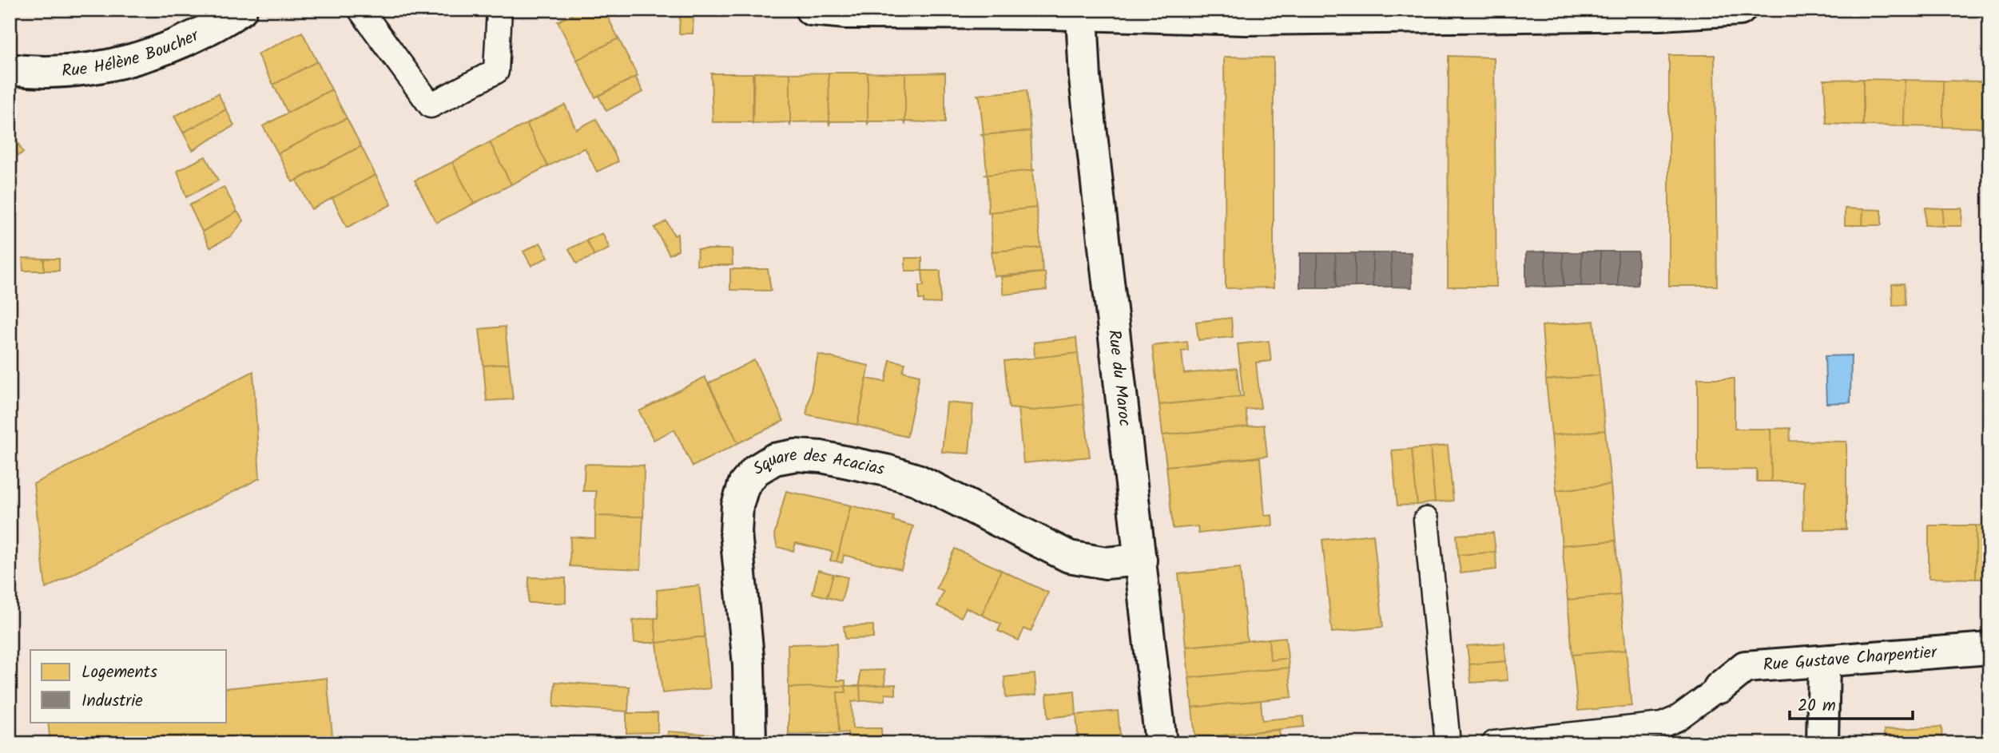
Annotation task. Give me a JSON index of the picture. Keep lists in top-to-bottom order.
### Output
{
  "streets": {
    "street": [
      "Rue Hélène Boucher",
      "Rue du Maroc",
      "Square des Acacias",
      "Rue Gustave Charpentier"
    ]
  },
  "crossings": [
    ["Rue du Maroc", "Square des Acacias"]
  ],
  "legend": ["Logements", "Industrie"],
  "scale_bar": "20 m"
}
